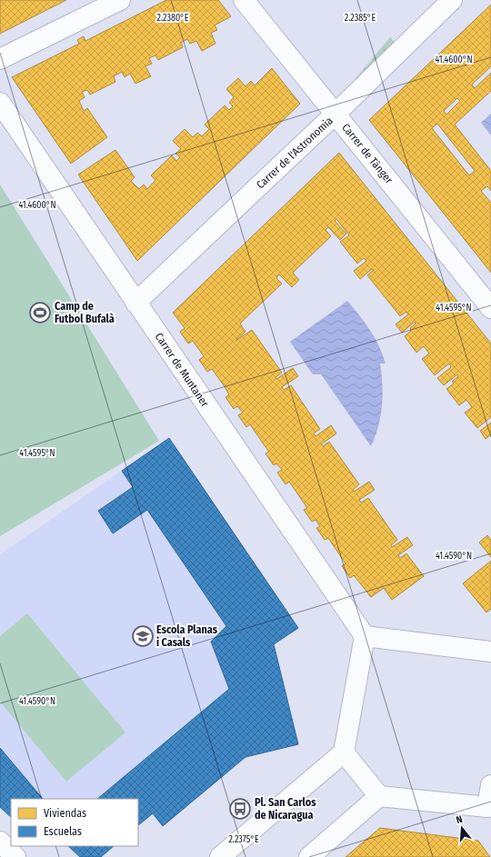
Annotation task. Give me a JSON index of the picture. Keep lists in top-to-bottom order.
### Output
{
  "streets": {
    "street": ["Carrer de l'Astronomia", "Carrer de Tànger", "Carrer de Muntaner"]
  },
  "crossings": [
    ["Carrer de l'Astronomia", "Carrer de Tànger"],
    ["Carrer de l'Astronomia", "Carrer de Muntaner"]
  ],
  "places": {
    "sports": ["Camp de Futbol Bufalà"],
    "school or university": ["Escola Planas i Casals"],
    "bus stop": ["Pl. San Carlos de Nicaragua"]
  },
  "legend": ["Viviendas", "Escuelas"],
  "north": "top",
  "coordinates": [
    "2.2380°E",
    "2.2385°E",
    "41.4600°N",
    "41.4595°N",
    "41.4590°N",
    "2.2375°E"
  ]
}
